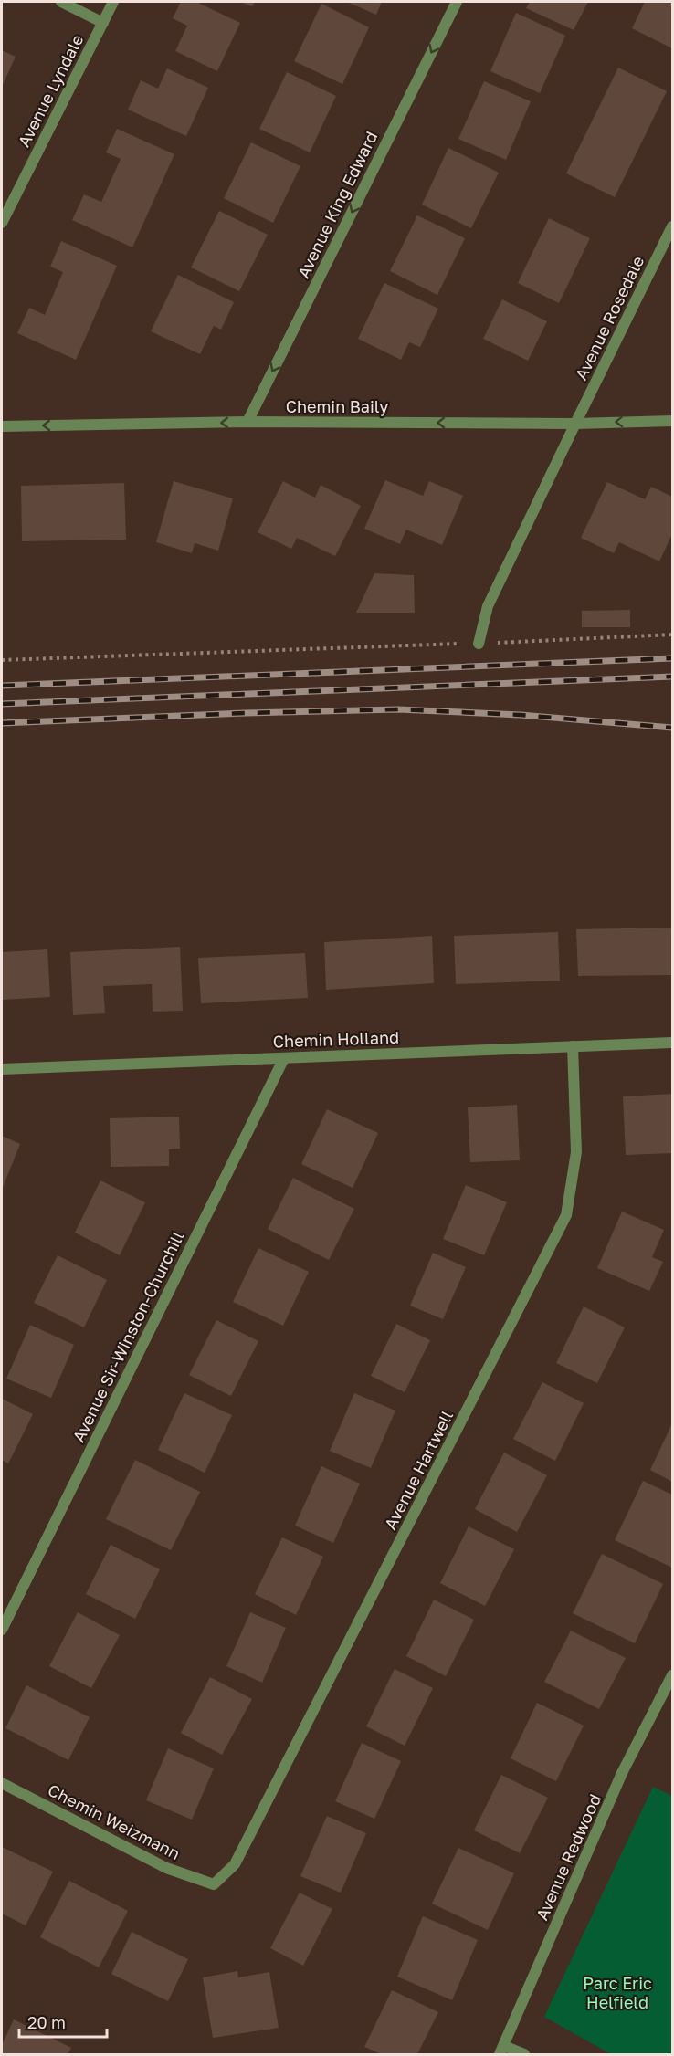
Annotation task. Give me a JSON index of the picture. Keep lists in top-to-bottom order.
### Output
{
  "streets": {
    "street": [
      "Avenue Lyndale",
      "Avenue King Edward",
      "Avenue Rosedale",
      "Chemin Baily",
      "Chemin Holland",
      "Avenue Sir-Winston-Churchill",
      "Avenue Hartwell",
      "Chemin Weizmann",
      "Avenue Redwood"
    ]
  },
  "crossings": [
    ["Avenue King Edward", "Chemin Baily"],
    ["Avenue Rosedale", "Chemin Baily"],
    ["Chemin Holland", "Avenue Sir-Winston-Churchill"],
    ["Chemin Holland", "Avenue Hartwell"],
    ["Avenue Hartwell", "Chemin Weizmann"]
  ],
  "one_way": ["Avenue King Edward", "Chemin Baily"],
  "parks": ["Parc Eric Helfield"],
  "scale_bar": "20 m"
}
